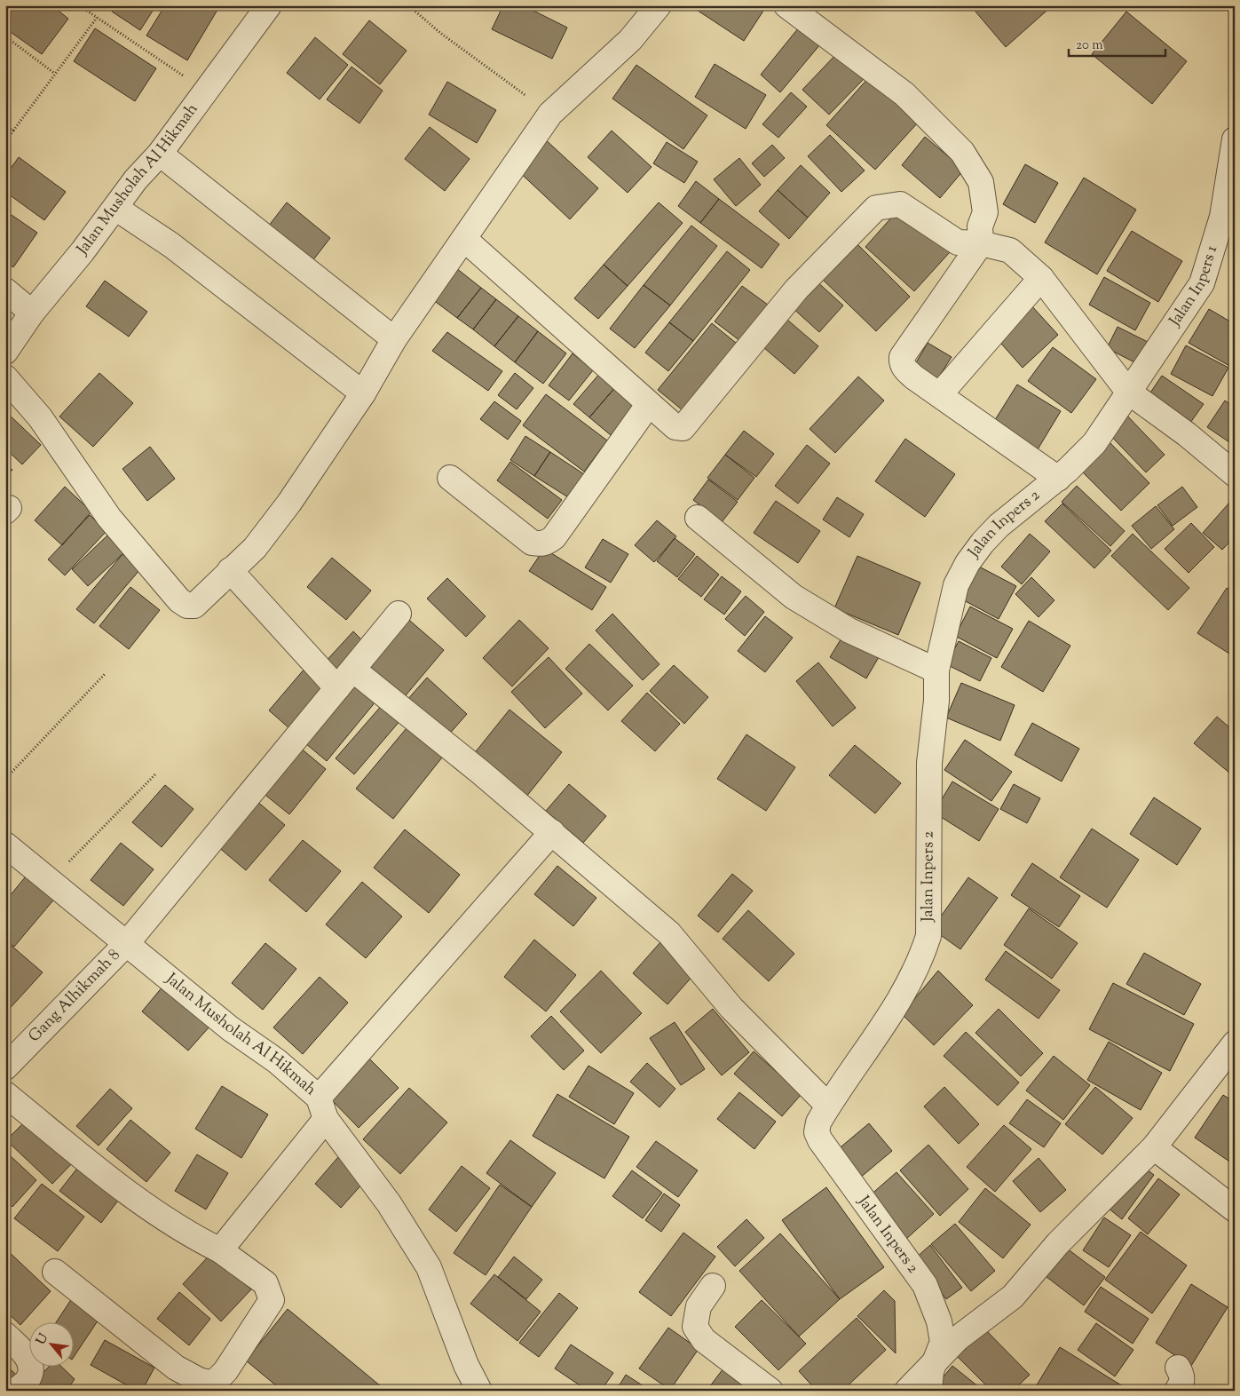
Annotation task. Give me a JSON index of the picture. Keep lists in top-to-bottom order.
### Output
{
  "streets": {
    "street": [
      "Jalan Musholah Al Hikmah",
      "Jalan Inpers 1",
      "Jalan Inpers 2",
      "Gang Alhikmah 8"
    ]
  },
  "crossings": [
    ["Jalan Musholah Al Hikmah", "Gang Alhikmah 8"],
    ["Jalan Inpers 1", "Jalan Inpers 2"]
  ],
  "scale_bar": "20 m",
  "north": "top left"
}
